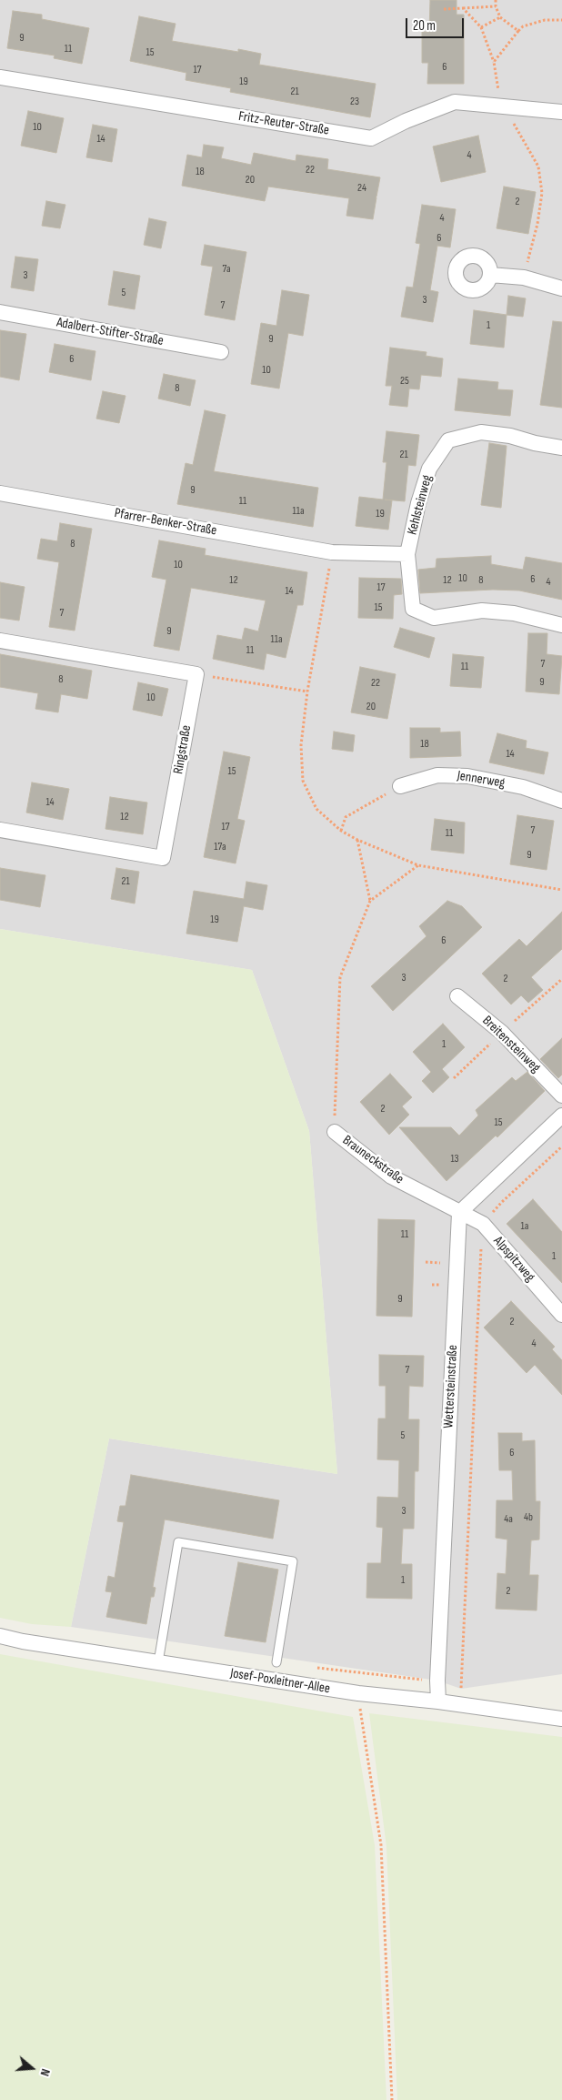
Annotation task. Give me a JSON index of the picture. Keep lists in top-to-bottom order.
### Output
{
  "streets": {
    "street": [
      "Fritz-Reuter-Straße",
      "Adalbert-Stifter-Straße",
      "Kehlsteinweg",
      "Pfarrer-Benker-Straße",
      "Ringstraße",
      "Jennerweg",
      "Breitensteinweg",
      "Brauneckstraße",
      "Alpspitzweg",
      "Wettersteinstraße",
      "Josef-Poxleitner-Allee"
    ]
  },
  "crossings": [
    ["Kehlsteinweg", "Pfarrer-Benker-Straße"],
    ["Brauneckstraße", "Alpspitzweg"],
    ["Brauneckstraße", "Wettersteinstraße"],
    ["Alpspitzweg", "Wettersteinstraße"],
    ["Wettersteinstraße", "Josef-Poxleitner-Allee"]
  ],
  "house_numbers": [
    "9",
    "11",
    "15",
    "6",
    "17",
    "19",
    "21",
    "23",
    "10",
    "14",
    "4",
    "22",
    "18",
    "20",
    "24",
    "2",
    "4",
    "6",
    "7a",
    "3",
    "5",
    "3",
    "7",
    "1",
    "9",
    "6",
    "10",
    "25",
    "8",
    "21",
    "9",
    "11",
    "11a",
    "19",
    "8",
    "10",
    "10",
    "6",
    "12",
    "12",
    "8",
    "4",
    "17",
    "14",
    "15",
    "7",
    "9",
    "11a",
    "11",
    "7",
    "11",
    "8",
    "9",
    "22",
    "10",
    "20",
    "18",
    "14",
    "15",
    "14",
    "12",
    "17",
    "7",
    "11",
    "17a",
    "9",
    "21",
    "19",
    "6",
    "3",
    "2",
    "1",
    "2",
    "15",
    "13",
    "1a",
    "11",
    "1",
    "9",
    "2",
    "4",
    "7",
    "5",
    "6",
    "3",
    "4b",
    "4a",
    "1",
    "2"
  ],
  "scale_bar": "20 m",
  "north": "right"
}
